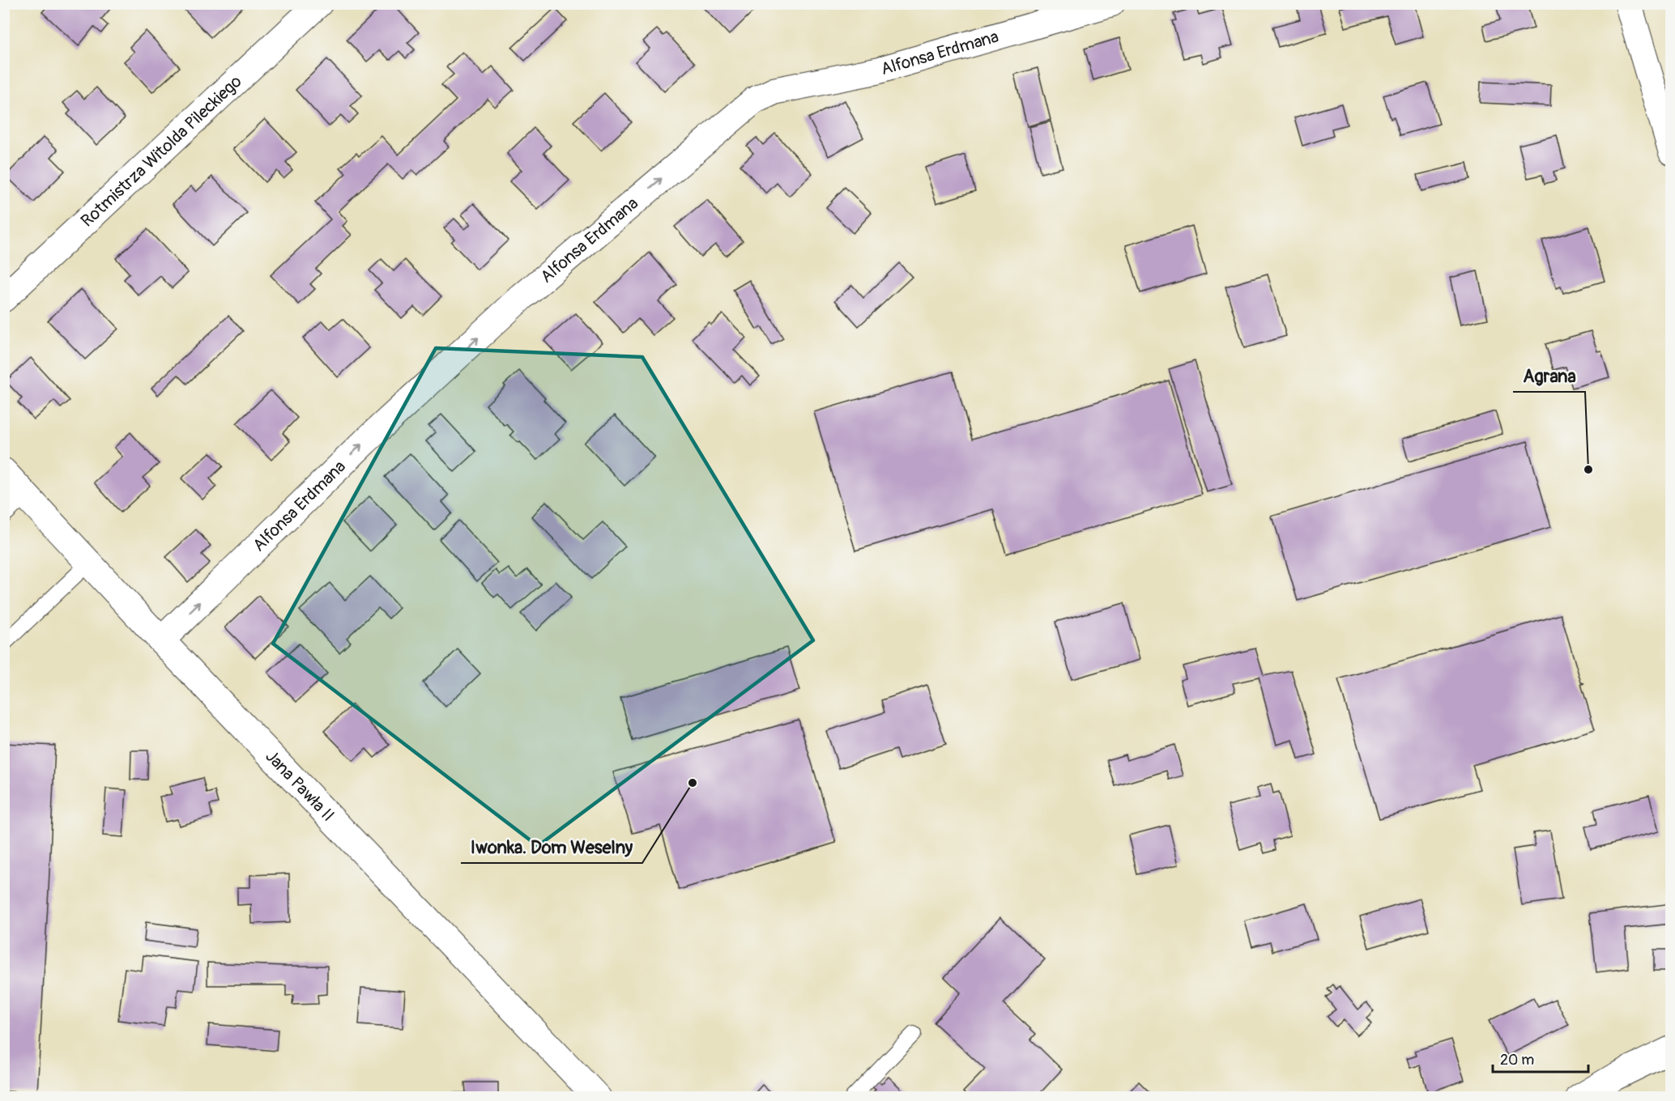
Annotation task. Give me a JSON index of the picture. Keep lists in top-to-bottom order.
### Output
{
  "streets": {
    "street": ["Alfonsa Erdmana", "Rotmistrza Witolda Pileckiego", "Jana Pawła II"]
  },
  "crossings": [
    ["Alfonsa Erdmana", "Jana Pawła II"]
  ],
  "one_way": ["Alfonsa Erdmana"],
  "places": ["Agrana", "Iwonka. Dom Weselny"],
  "scale_bar": "20 m"
}
